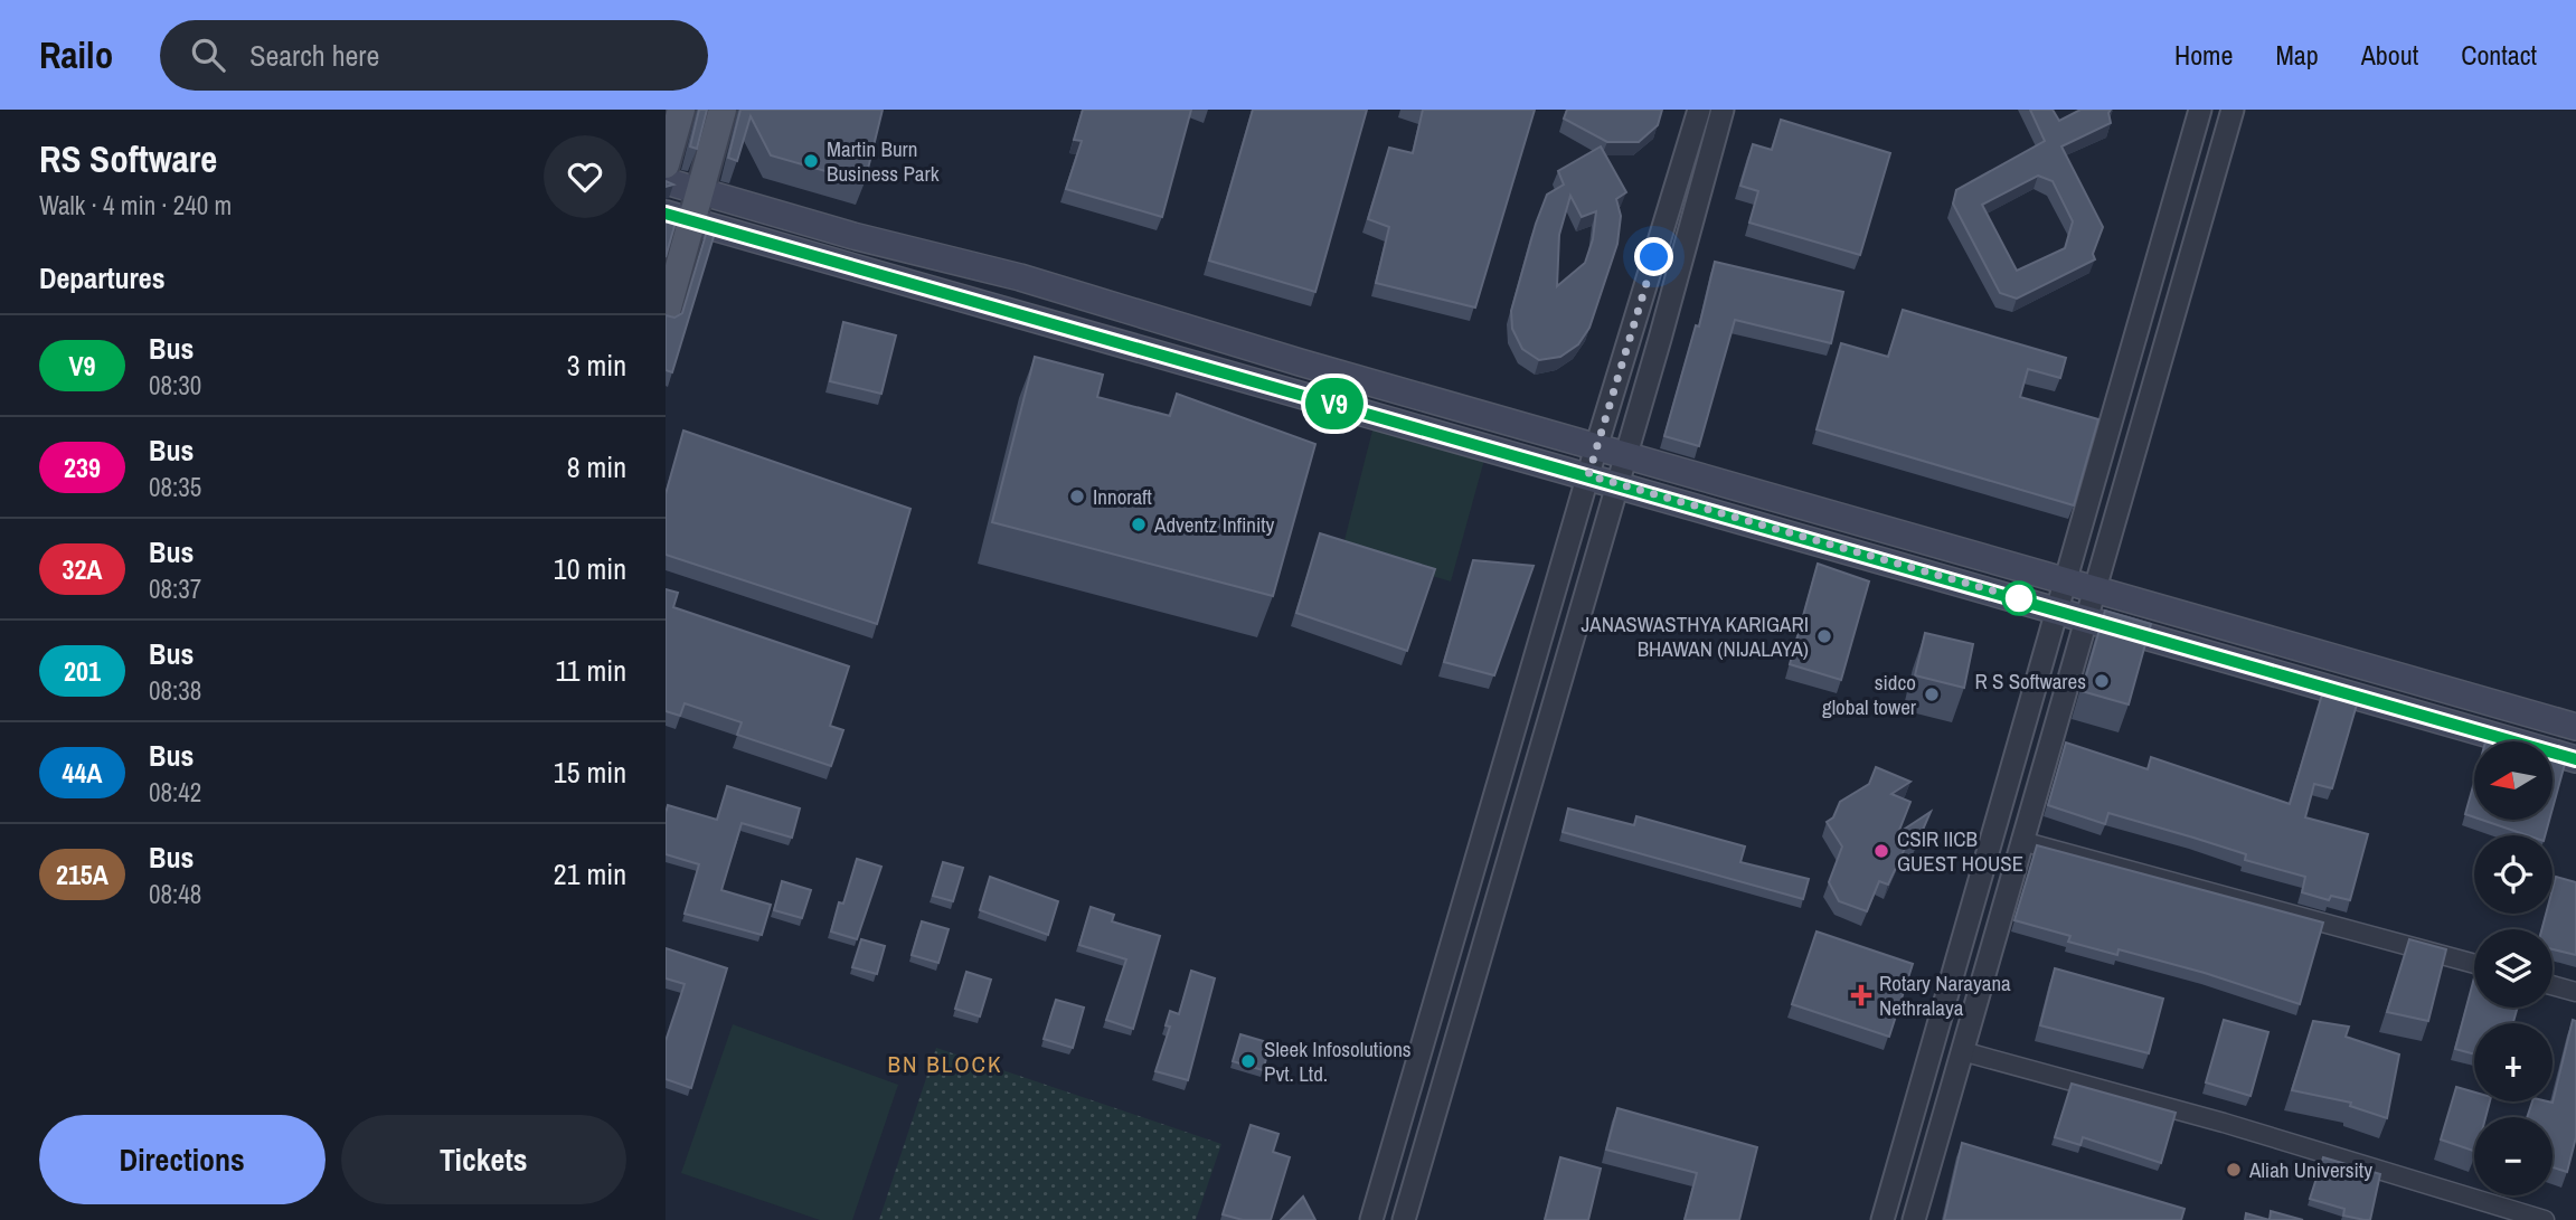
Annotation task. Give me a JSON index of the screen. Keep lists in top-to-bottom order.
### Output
{
  "districts": ["BN BLOCK"],
  "places": {
    "other": [
      "Martin Burn Business Park",
      "Innoraft",
      "Adventz Infinity",
      "JANASWASTHYA KARIGARI BHAWAN (NIJALAYA)",
      "R S Softwares",
      "sidco global tower",
      "CSIR IICB GUEST HOUSE",
      "Sleek Infosolutions Pvt. Ltd.",
      "Aliah University"
    ],
    "health": ["Rotary Narayana Nethralaya"]
  },
  "lines": ["bus line V9"],
  "north": "left",
  "page": {
    "header": "Railo",
    "search": "Search here",
    "nav": [
      "Home",
      "Map",
      "About",
      "Contact"
    ],
    "heading": [
      ["RS Software", "Walk · 4 min · 240 m"],
      "Departures"
    ],
    "on_map": "V9",
    "list": [
      {
        "mark": "V9",
        "name": "Bus",
        "note": "08:30",
        "value": "3 min"
      },
      {
        "mark": "239",
        "name": "Bus",
        "note": "08:35",
        "value": "8 min"
      },
      {
        "mark": "32A",
        "name": "Bus",
        "note": "08:37",
        "value": "10 min"
      },
      {
        "mark": "201",
        "name": "Bus",
        "note": "08:38",
        "value": "11 min"
      },
      {
        "mark": "44A",
        "name": "Bus",
        "note": "08:42",
        "value": "15 min"
      },
      {
        "mark": "215A",
        "name": "Bus",
        "note": "08:48",
        "value": "21 min"
      }
    ],
    "map_buttons": ["+", "−"],
    "buttons": ["Directions", "Tickets"]
  }
}
